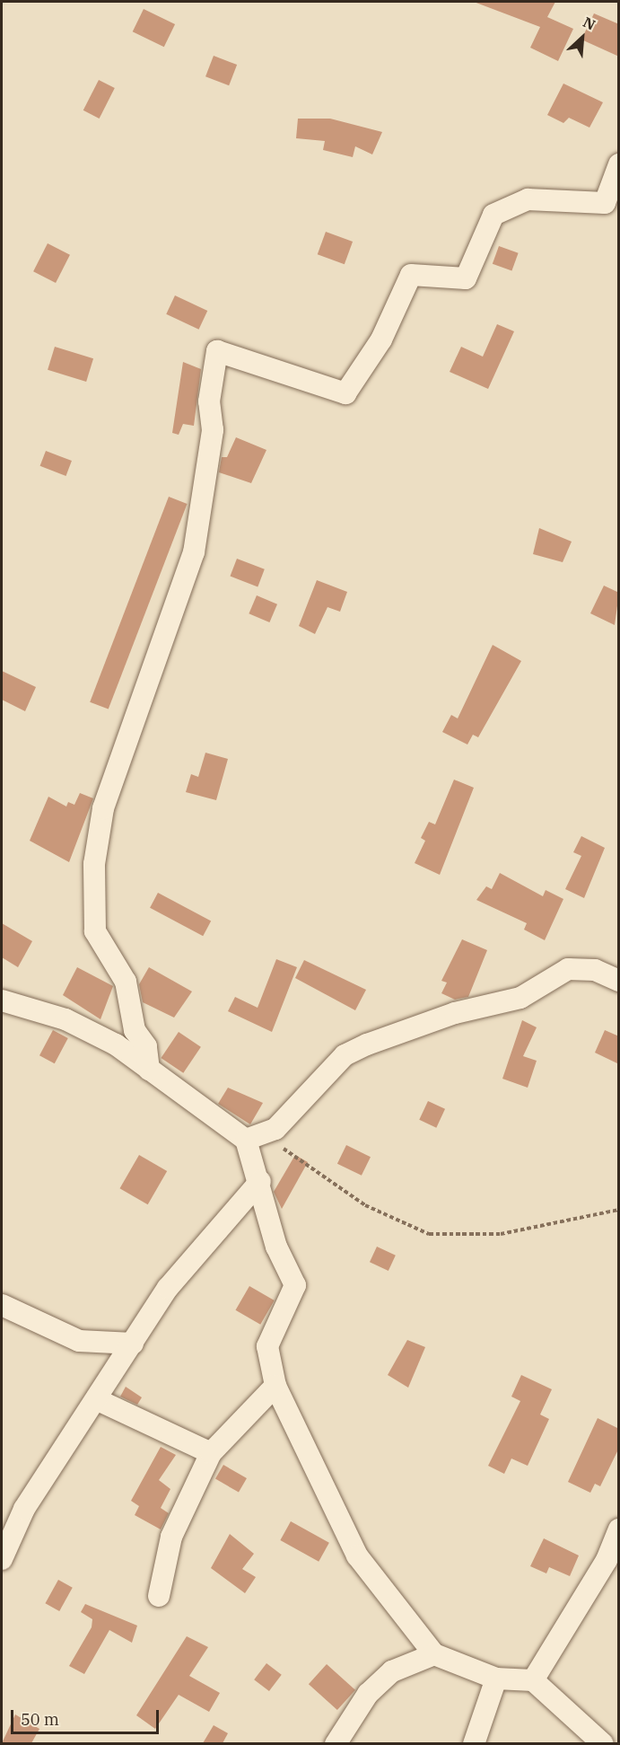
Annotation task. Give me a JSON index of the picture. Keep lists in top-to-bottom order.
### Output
{
  "scale_bar": "50 m",
  "north": "top right"
}
